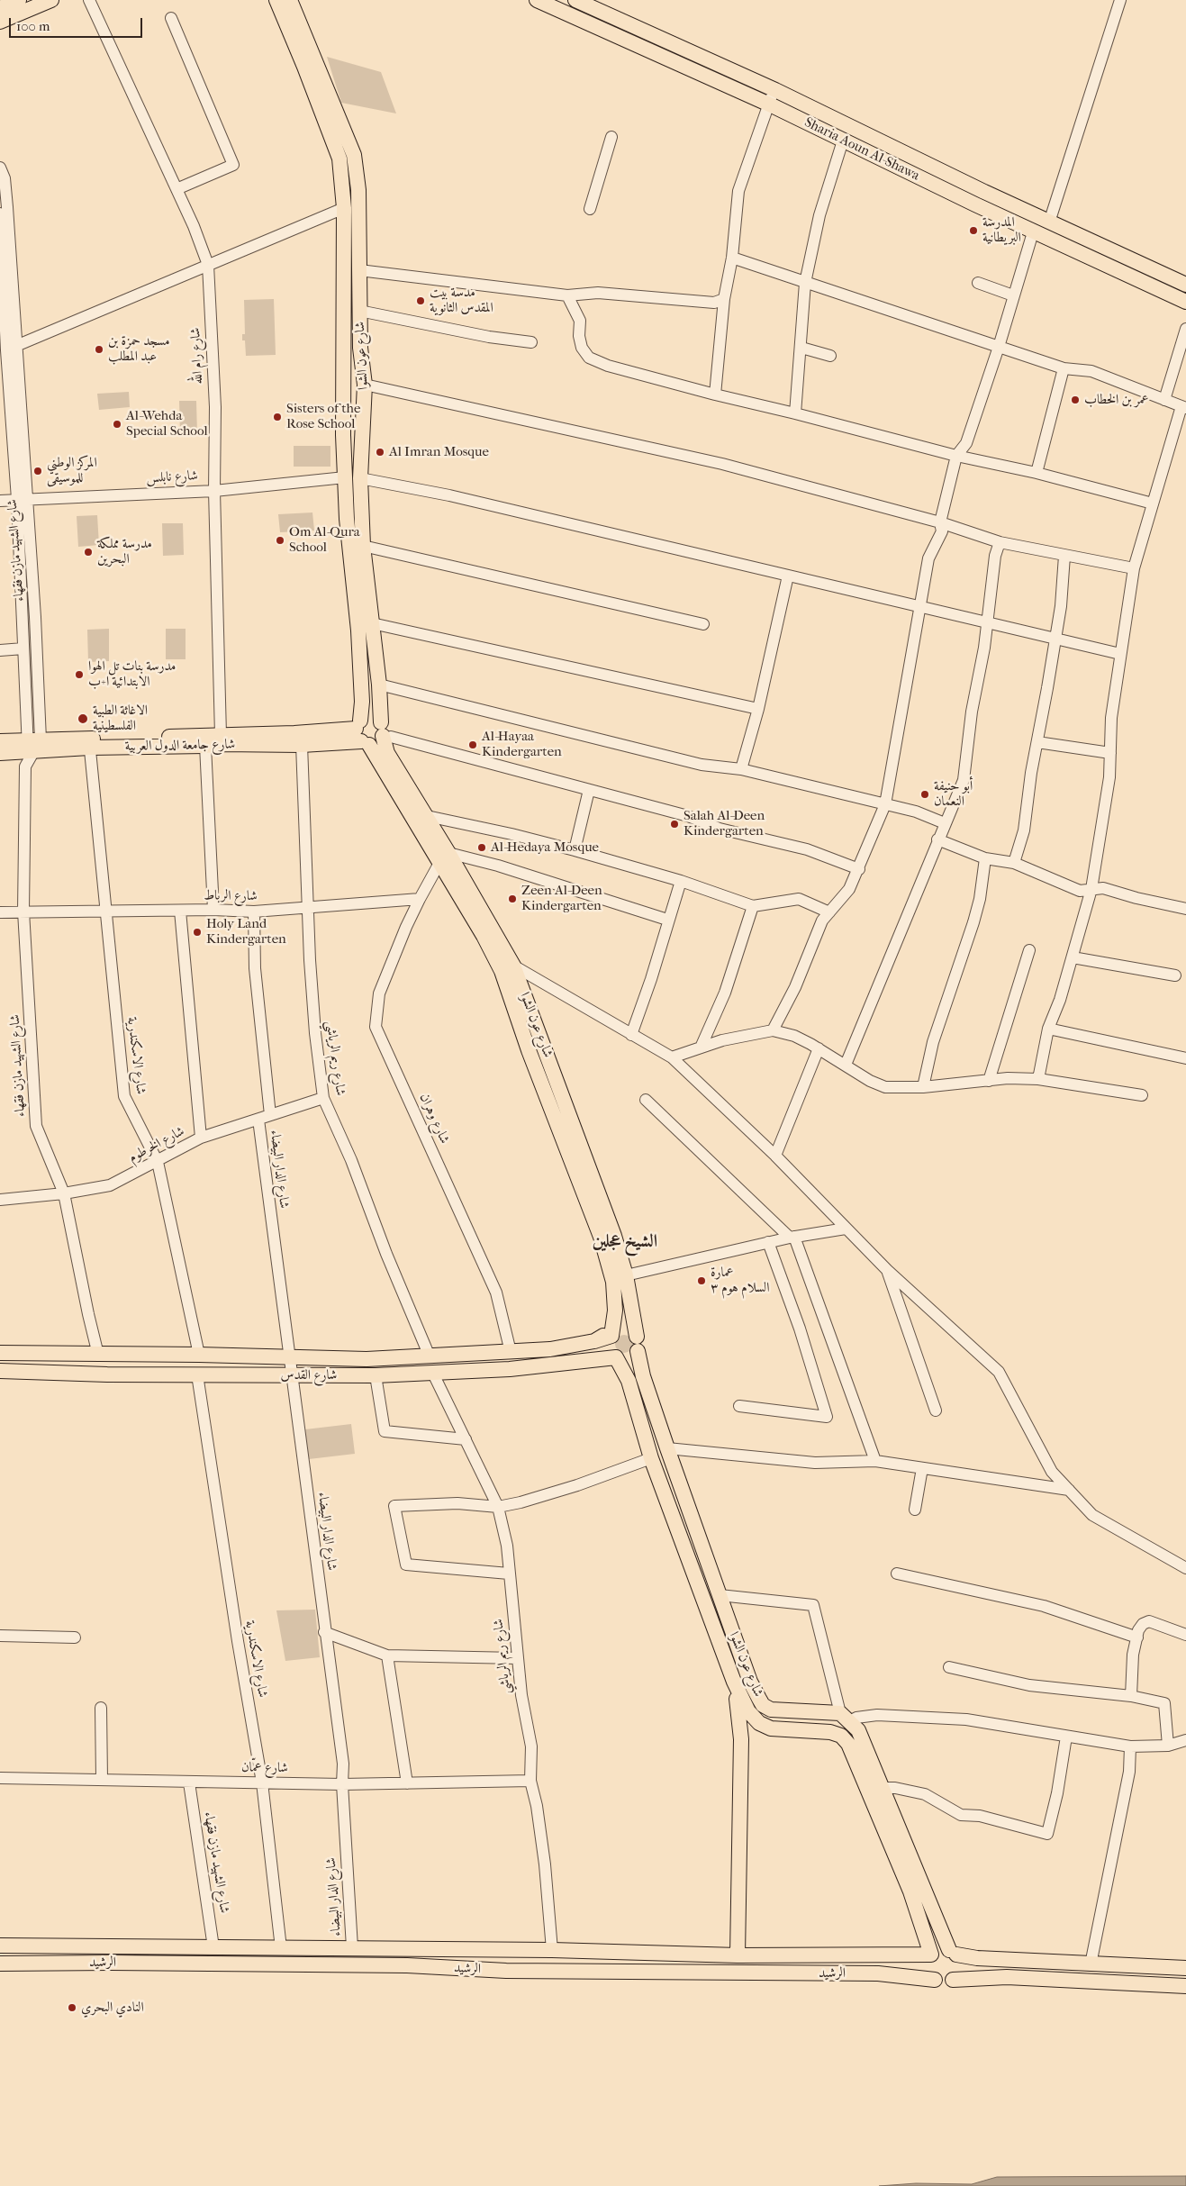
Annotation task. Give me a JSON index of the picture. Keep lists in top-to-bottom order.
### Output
{
  "streets": {
    "main road": [
      "Sharia Aoun Al-Shawa",
      "شارع عون الشوا",
      "شارع جامعة الدول العربية",
      "شارع القدس",
      "الرشيد"
    ],
    "street": [
      "شارع رام الله",
      "شارع نابلس",
      "شارع الشهيد مازن فقهاء",
      "شارع الرباط",
      "شارع الاسكندرية",
      "شارع ريم الرياشي",
      "شارع وهران",
      "شارع الخرطوم",
      "شارع الدار البيضاء",
      "شارع عمّان"
    ]
  },
  "crossings": [
    ["شارع رام الله", "شارع نابلس"],
    ["شارع رام الله", "شارع جامعة الدول العربية"],
    ["شارع عون الشوا", "شارع نابلس"],
    ["شارع عون الشوا", "شارع جامعة الدول العربية"],
    ["شارع عون الشوا", "شارع القدس"],
    ["شارع عون الشوا", "الرشيد"],
    ["شارع نابلس", "شارع الشهيد مازن فقهاء"],
    ["شارع الشهيد مازن فقهاء", "شارع جامعة الدول العربية"],
    ["شارع الشهيد مازن فقهاء", "شارع الرباط"],
    ["شارع الشهيد مازن فقهاء", "شارع الخرطوم"],
    ["شارع الشهيد مازن فقهاء", "شارع القدس"],
    ["شارع الشهيد مازن فقهاء", "شارع عمّان"],
    ["شارع الشهيد مازن فقهاء", "الرشيد"],
    ["شارع جامعة الدول العربية", "شارع ريم الرياشي"],
    ["شارع الرباط", "شارع الاسكندرية"],
    ["شارع الرباط", "شارع ريم الرياشي"],
    ["شارع الرباط", "شارع وهران"],
    ["شارع الرباط", "شارع الدار البيضاء"],
    ["شارع الاسكندرية", "شارع الخرطوم"],
    ["شارع الاسكندرية", "شارع القدس"],
    ["شارع الاسكندرية", "شارع عمّان"],
    ["شارع الاسكندرية", "الرشيد"],
    ["شارع ريم الرياشي", "شارع الخرطوم"],
    ["شارع ريم الرياشي", "شارع القدس"],
    ["شارع ريم الرياشي", "شارع عمّان"],
    ["شارع ريم الرياشي", "الرشيد"],
    ["شارع وهران", "شارع القدس"],
    ["شارع الخرطوم", "شارع الدار البيضاء"],
    ["شارع الدار البيضاء", "شارع القدس"],
    ["شارع الدار البيضاء", "شارع عمّان"],
    ["شارع الدار البيضاء", "الرشيد"]
  ],
  "districts": ["الشيخ عجلين"],
  "places": [
    "المدرسة البريطانية",
    "مدسة بيت المقدس الثانوية",
    "مسجد حمزة بن عبد المطلب",
    "عمر بن الخطاب",
    "Sisters of the Rose School",
    "Al-Wehda Special School",
    "Al Imran Mosque",
    "المركز الوطني للموسيقى",
    "Om Al-Qura School",
    "مدرسة مملكة البحرين",
    "مدرسة بنات تل الهوا الابتدائية ا+ب",
    "الاغاثة الطبية الفلسطينية",
    "Al-Hayaa Kindergarten",
    "أبو حنيفة النعمان",
    "Salah Al-Deen Kindergarten",
    "Al-Hedaya Mosque",
    "Zeen Al-Deen Kindergarten",
    "Holy Land Kindergarten",
    "عمارة السلام هوم ٣",
    "النادي البحري"
  ],
  "scale_bar": "100 m"
}
